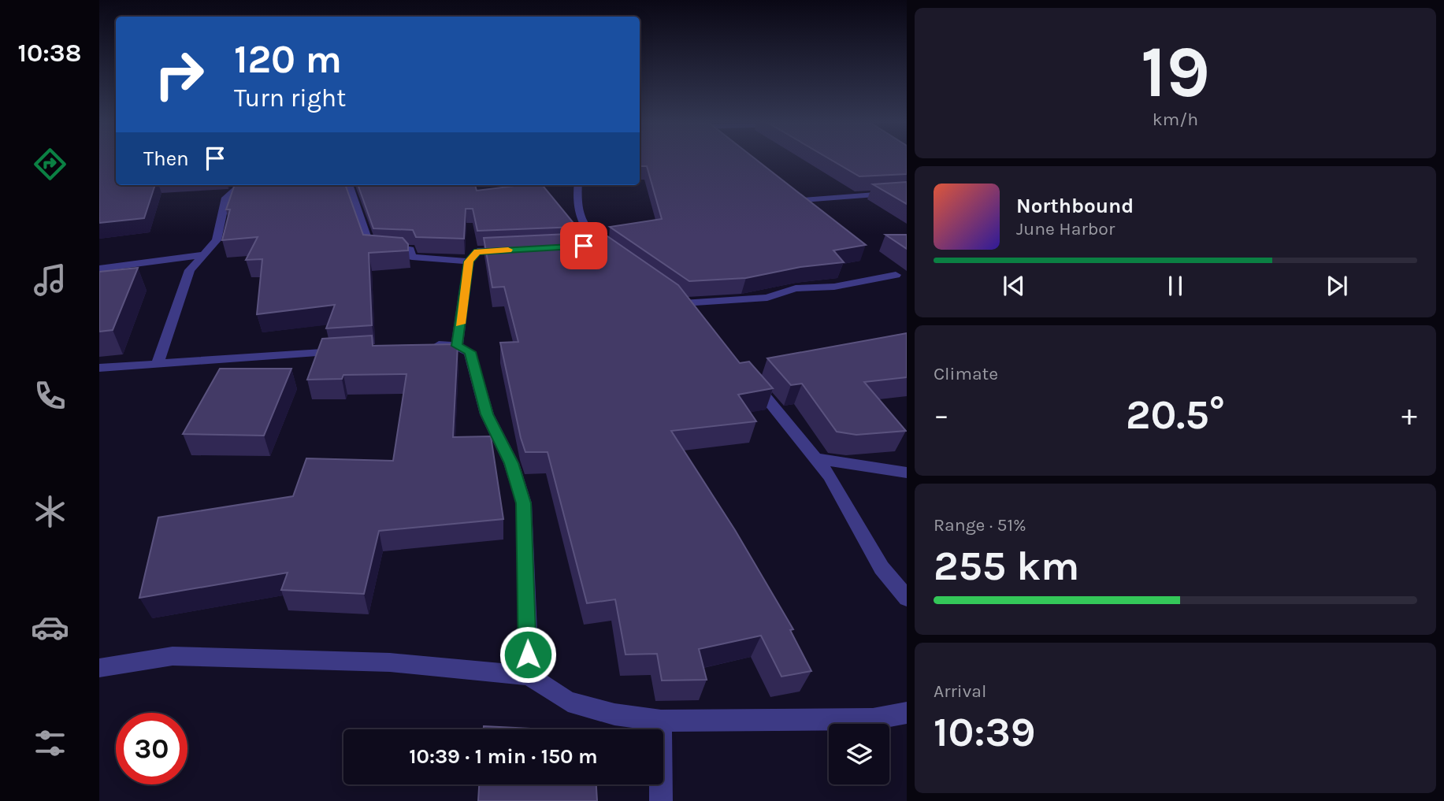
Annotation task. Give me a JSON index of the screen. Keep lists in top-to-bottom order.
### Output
{
  "page": {
    "tabs": "10:38",
    "tile": [
      ["19", "km/h"],
      "Climate",
      ["Range · 51%", "255 km"],
      ["Arrival", "10:39"]
    ],
    "turn": ["120 m", "Turn right"],
    "then": "Then",
    "song": ["Northbound", "June Harbor"],
    "heat": ["−", "20.5°", "+"],
    "limit": "30",
    "trip": "10:39 · 1 min · 150 m"
  }
}
